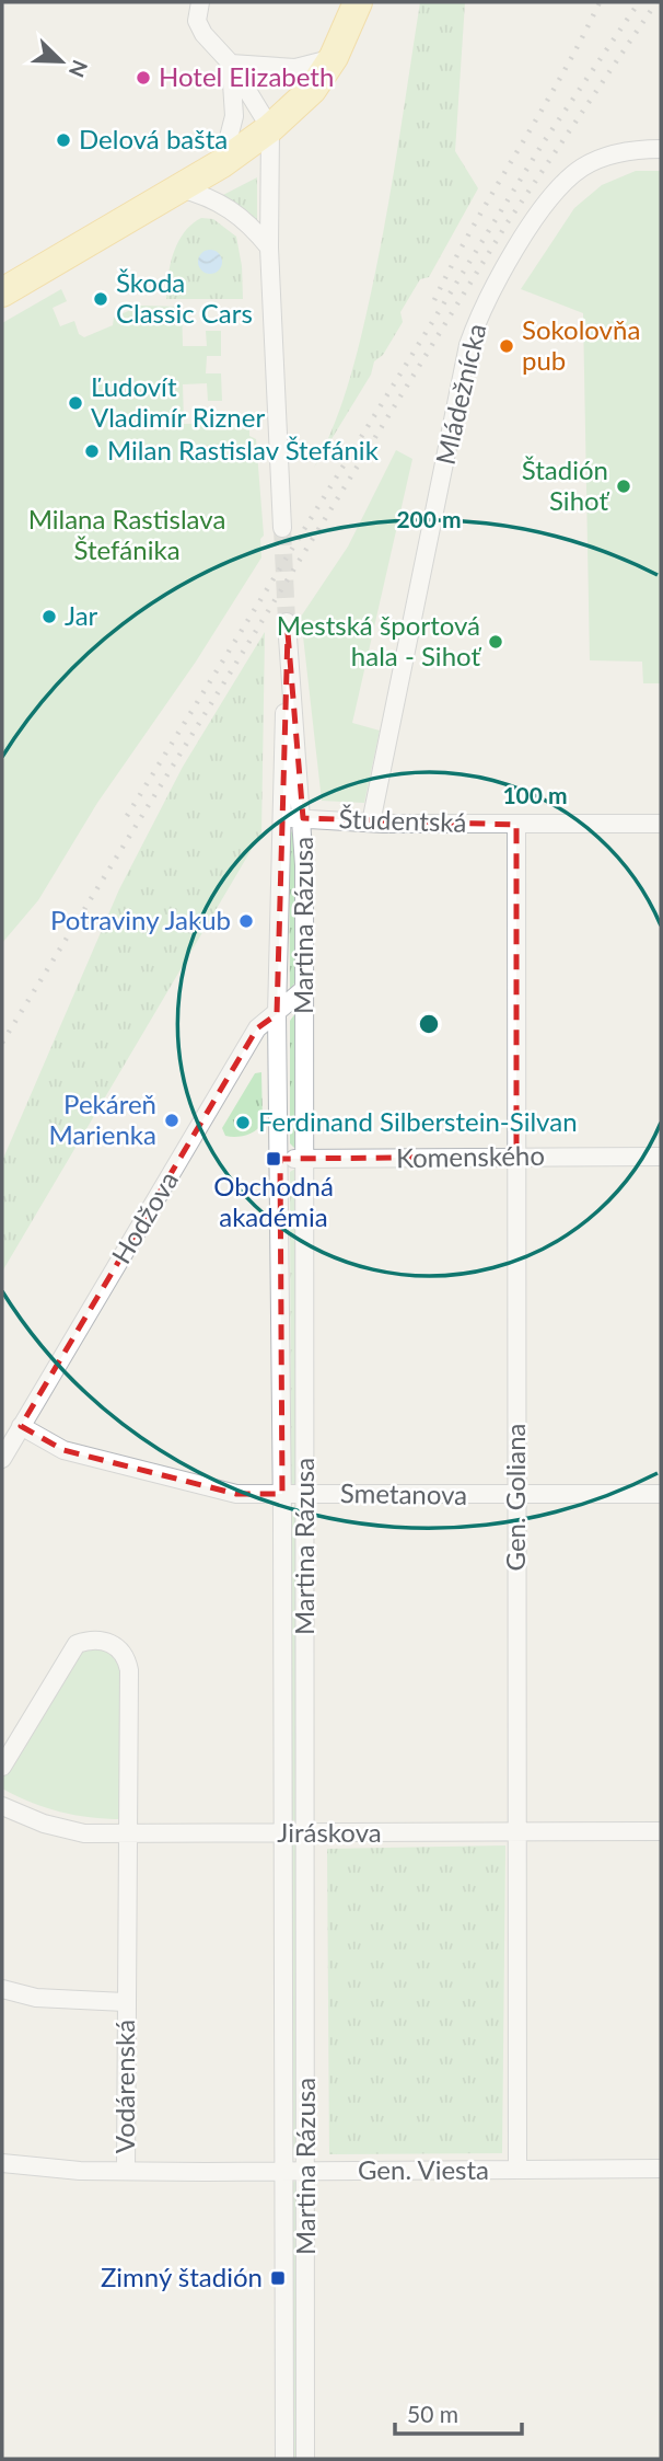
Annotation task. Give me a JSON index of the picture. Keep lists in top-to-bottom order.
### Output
{
  "streets": {
    "street": [
      "Mládežnícka",
      "Študentská",
      "Martina Rázusa",
      "Komenského",
      "Hodžova",
      "Smetanova",
      "Gen. Goliana",
      "Jiráskova",
      "Vodárenská",
      "Gen. Viesta"
    ]
  },
  "crossings": [
    ["Mládežnícka", "Študentská"],
    ["Študentská", "Martina Rázusa"],
    ["Študentská", "Gen. Goliana"],
    ["Martina Rázusa", "Komenského"],
    ["Martina Rázusa", "Hodžova"],
    ["Martina Rázusa", "Smetanova"],
    ["Martina Rázusa", "Jiráskova"],
    ["Martina Rázusa", "Gen. Viesta"],
    ["Komenského", "Gen. Goliana"],
    ["Hodžova", "Smetanova"],
    ["Smetanova", "Gen. Goliana"],
    ["Gen. Goliana", "Jiráskova"],
    ["Gen. Goliana", "Gen. Viesta"],
    ["Jiráskova", "Vodárenská"],
    ["Vodárenská", "Gen. Viesta"]
  ],
  "parks": ["Milana Rastislava Štefánika"],
  "places": {
    "other": [
      "Hotel Elizabeth",
      "Delová bašta",
      "Škoda Classic Cars",
      "Sokolovňa pub",
      "Ľudovít Vladimír Rizner",
      "Milan Rastislav Štefánik",
      "Štadión Sihoť",
      "Jar",
      "Mestská športová hala - Sihoť",
      "Potraviny Jakub",
      "Pekáreň Marienka",
      "Ferdinand Silberstein-Silvan"
    ],
    "transit": ["Obchodná akadémia", "Zimný štadión"]
  },
  "scale_bar": "50 m",
  "north": "bottom right",
  "rings": ["200 m", "100 m"]
}
